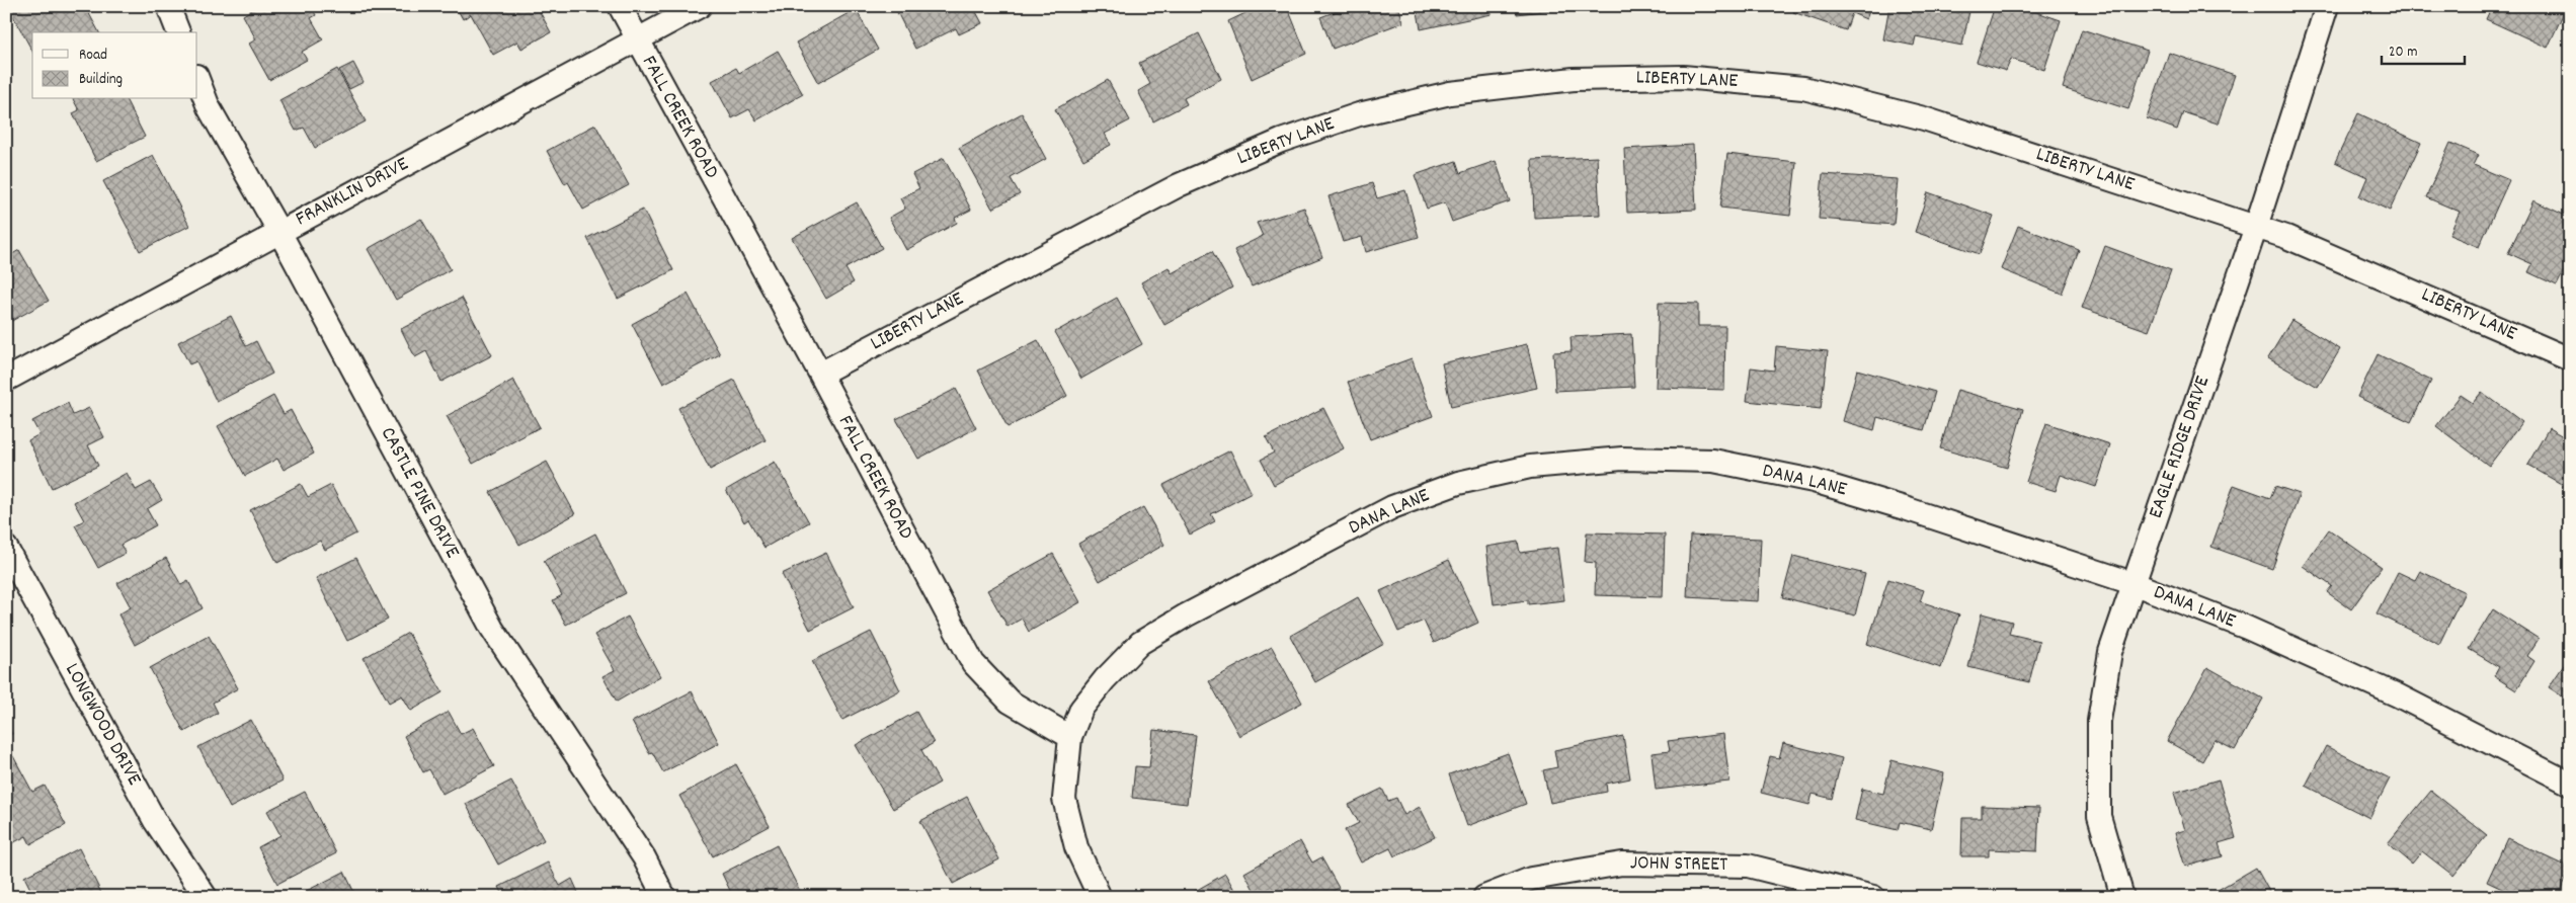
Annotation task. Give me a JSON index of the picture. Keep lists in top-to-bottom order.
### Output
{
  "streets": {
    "street": [
      "LIBERTY LANE",
      "FALL CREEK ROAD",
      "FRANKLIN DRIVE",
      "EAGLE RIDGE DRIVE",
      "DANA LANE",
      "CASTLE PINE DRIVE",
      "LONGWOOD DRIVE",
      "JOHN STREET"
    ]
  },
  "crossings": [
    ["LIBERTY LANE", "FALL CREEK ROAD"],
    ["LIBERTY LANE", "EAGLE RIDGE DRIVE"],
    ["FALL CREEK ROAD", "FRANKLIN DRIVE"],
    ["FALL CREEK ROAD", "DANA LANE"],
    ["FRANKLIN DRIVE", "CASTLE PINE DRIVE"],
    ["EAGLE RIDGE DRIVE", "DANA LANE"]
  ],
  "legend": ["Road", "Building"],
  "scale_bar": "20 m"
}
